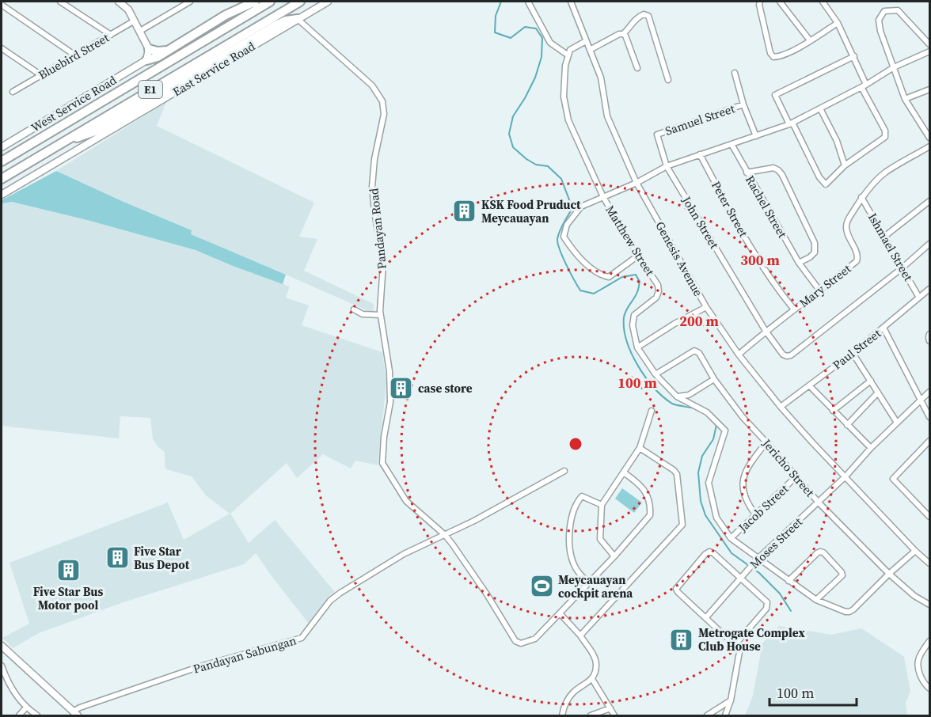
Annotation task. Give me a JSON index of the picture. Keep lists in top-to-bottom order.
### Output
{
  "streets": {
    "highway": ["E1"],
    "main road": ["East Service Road", "West Service Road"],
    "street": [
      "Bluebird Street",
      "Samuel Street",
      "Rachel Street",
      "Peter Street",
      "John Street",
      "Pandayan Road",
      "Matthew Street",
      "Ishmael Street",
      "Genesis Avenue",
      "Mary Street",
      "Paul Street",
      "Jericho Street",
      "Jacob Street",
      "Moses Street",
      "Pandayan Sabungan"
    ]
  },
  "crossings": [
    ["East Service Road", "Pandayan Road"],
    ["Samuel Street", "John Street"],
    ["Rachel Street", "Mary Street"],
    ["Peter Street", "Mary Street"],
    ["John Street", "Ishmael Street"],
    ["John Street", "Mary Street"],
    ["Pandayan Road", "Pandayan Sabungan"],
    ["Matthew Street", "Genesis Avenue"],
    ["Matthew Street", "Jericho Street"],
    ["Matthew Street", "Jacob Street"],
    ["Matthew Street", "Moses Street"],
    ["Ishmael Street", "Mary Street"],
    ["Ishmael Street", "Paul Street"],
    ["Genesis Avenue", "Mary Street"],
    ["Genesis Avenue", "Paul Street"],
    ["Genesis Avenue", "Moses Street"],
    ["Jericho Street", "Jacob Street"],
    ["Jericho Street", "Moses Street"]
  ],
  "places": {
    "building": [
      "KSK Food Pruduct Meycauayan",
      "case store",
      "Five Star Bus Depot",
      "Five Star Bus Motor pool",
      "Metrogate Complex Club House"
    ],
    "sports": ["Meycauayan cockpit arena"]
  },
  "scale_bar": "100 m",
  "rings": ["300 m", "200 m", "100 m"]
}
